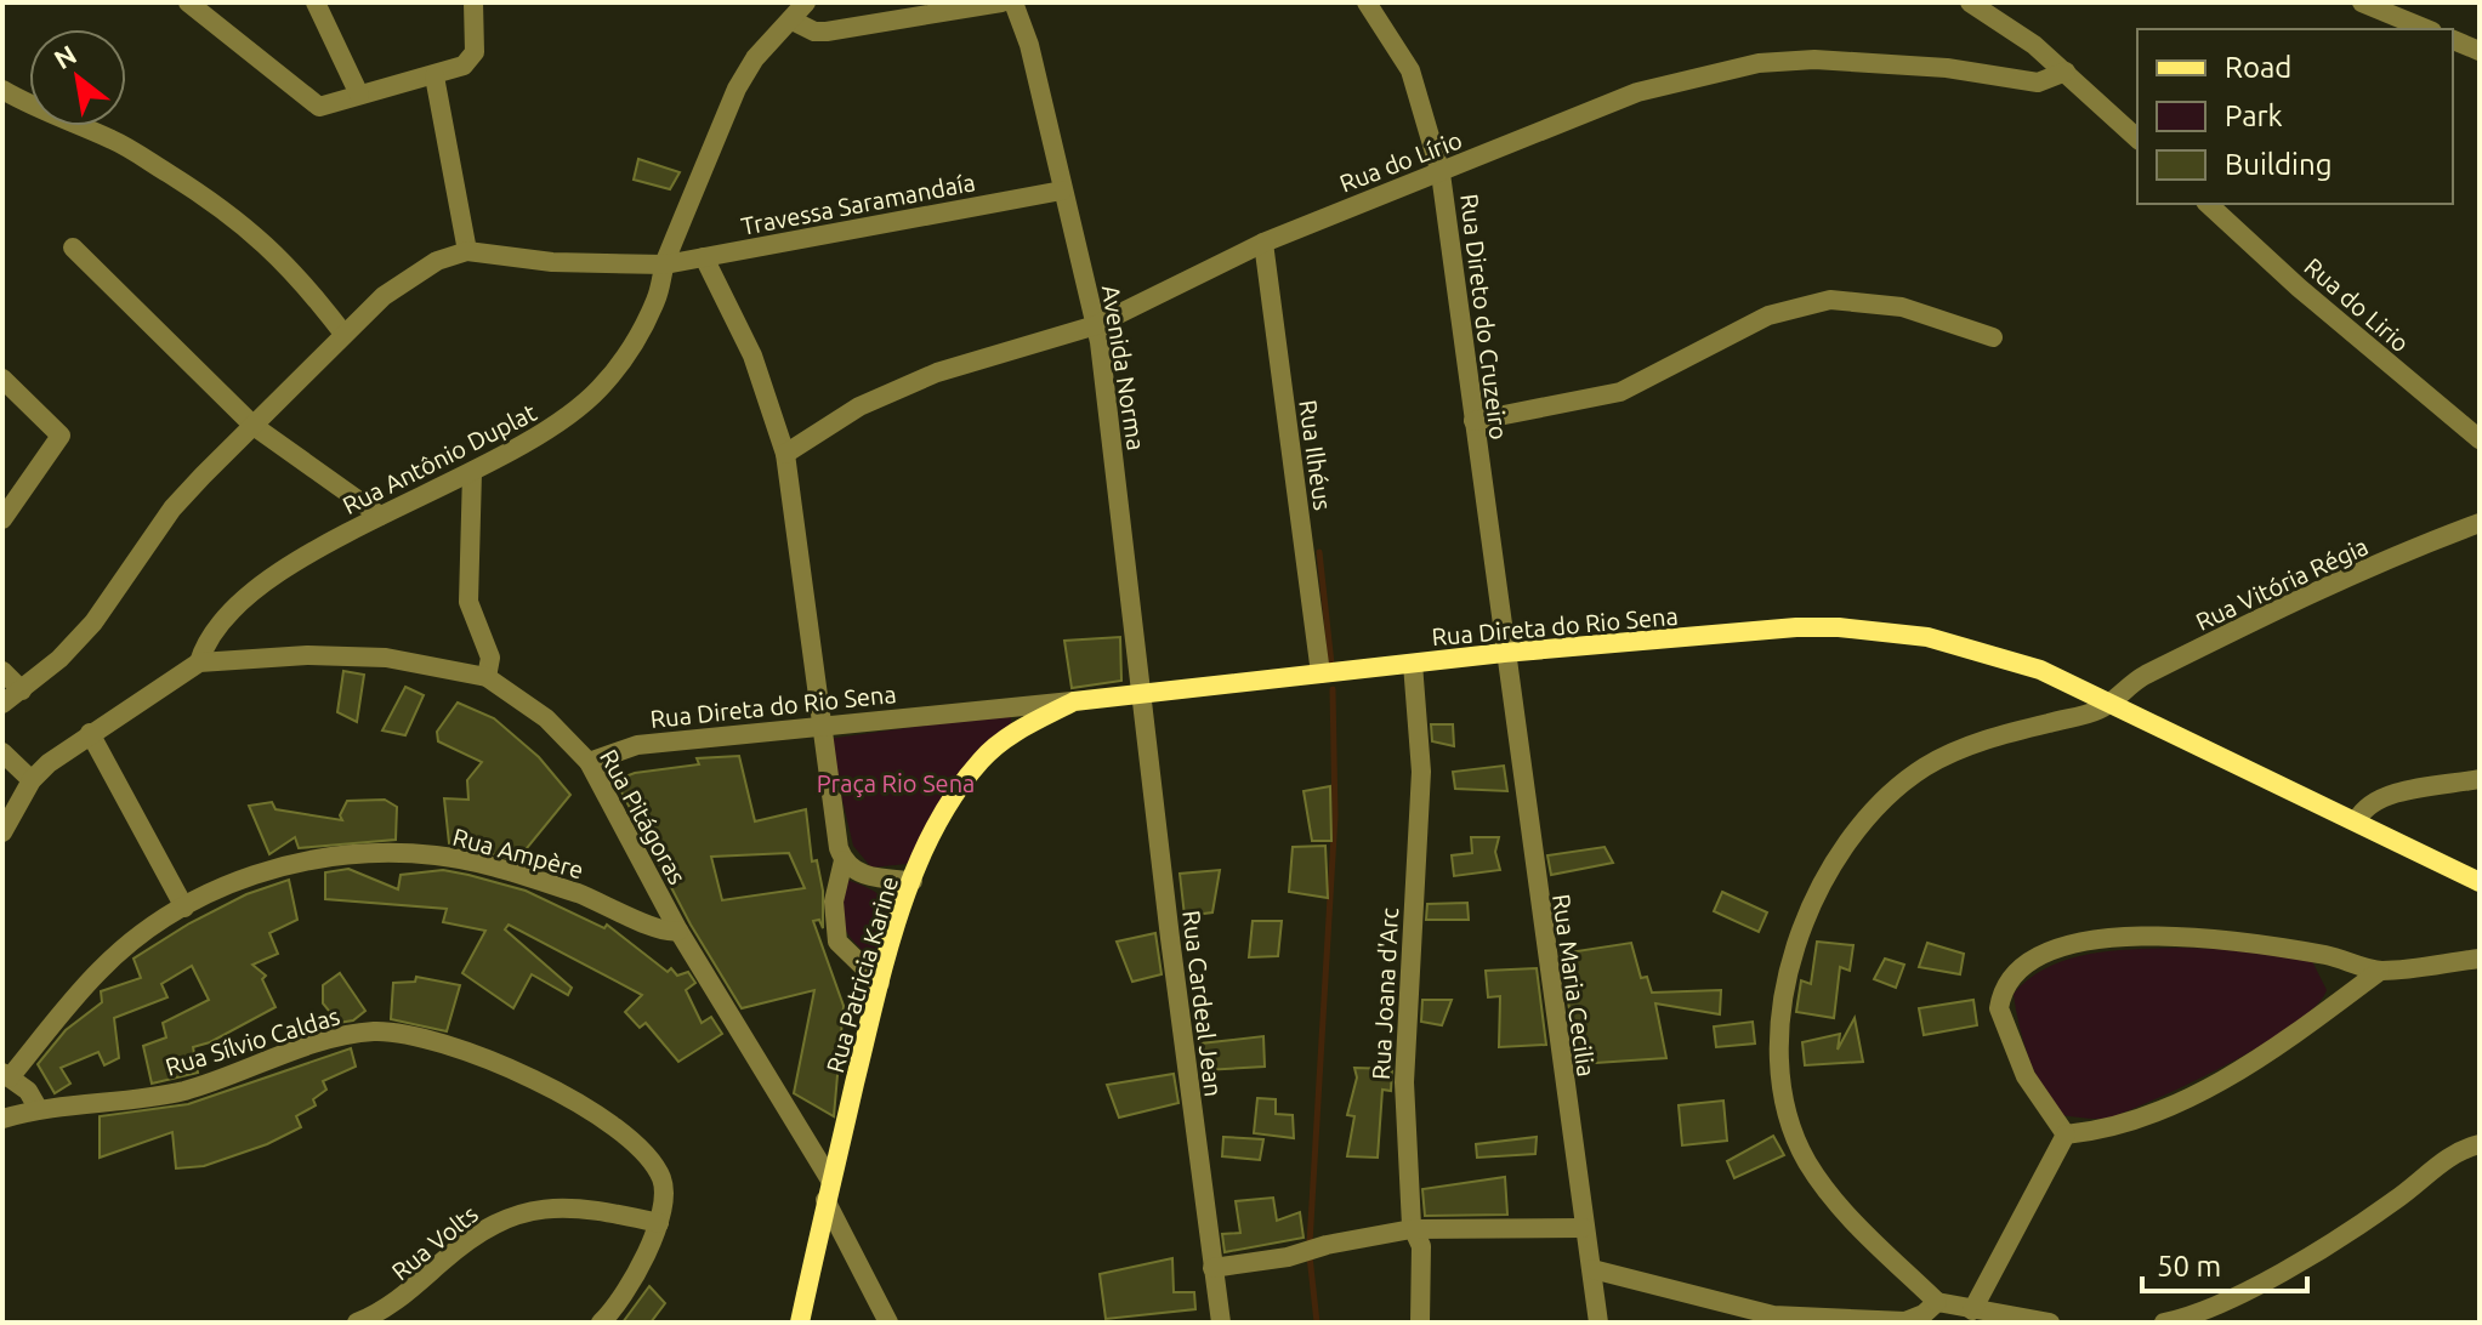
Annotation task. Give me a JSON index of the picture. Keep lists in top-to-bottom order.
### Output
{
  "streets": {
    "main road": ["Rua Direta do Rio Sena", "Rua Patricia Karine"],
    "street": [
      "Rua do Lírio",
      "Travessa Saramandaía",
      "Rua do Lirio",
      "Rua Direto do Cruzeiro",
      "Avenida Norma",
      "Rua Ilhéus",
      "Rua Antônio Duplat",
      "Rua Vitória Régia",
      "Rua Pitágoras",
      "Rua Ampère",
      "Rua Maria Cecilia",
      "Rua Joana d'Arc",
      "Rua Cardeal Jean",
      "Rua Sílvio Caldas",
      "Rua Volts"
    ]
  },
  "crossings": [
    ["Rua do Lírio", "Rua Direto do Cruzeiro"],
    ["Rua do Lírio", "Avenida Norma"],
    ["Rua do Lírio", "Rua Ilhéus"],
    ["Travessa Saramandaía", "Avenida Norma"],
    ["Travessa Saramandaía", "Rua Antônio Duplat"],
    ["Rua Direto do Cruzeiro", "Rua Direta do Rio Sena"],
    ["Rua Direto do Cruzeiro", "Rua Maria Cecilia"],
    ["Avenida Norma", "Rua Direta do Rio Sena"],
    ["Avenida Norma", "Rua Cardeal Jean"],
    ["Rua Ilhéus", "Rua Direta do Rio Sena"],
    ["Rua Antônio Duplat", "Rua Pitágoras"],
    ["Rua Vitória Régia", "Rua Direta do Rio Sena"],
    ["Rua Direta do Rio Sena", "Rua Pitágoras"],
    ["Rua Direta do Rio Sena", "Rua Patricia Karine"],
    ["Rua Direta do Rio Sena", "Rua Maria Cecilia"],
    ["Rua Direta do Rio Sena", "Rua Joana d'Arc"],
    ["Rua Direta do Rio Sena", "Rua Cardeal Jean"],
    ["Rua Pitágoras", "Rua Ampère"],
    ["Rua Pitágoras", "Rua Patricia Karine"],
    ["Rua Sílvio Caldas", "Rua Volts"]
  ],
  "parks": ["Praça Rio Sena"],
  "legend": ["Road", "Park", "Building"],
  "scale_bar": "50 m",
  "north": "top left"
}
